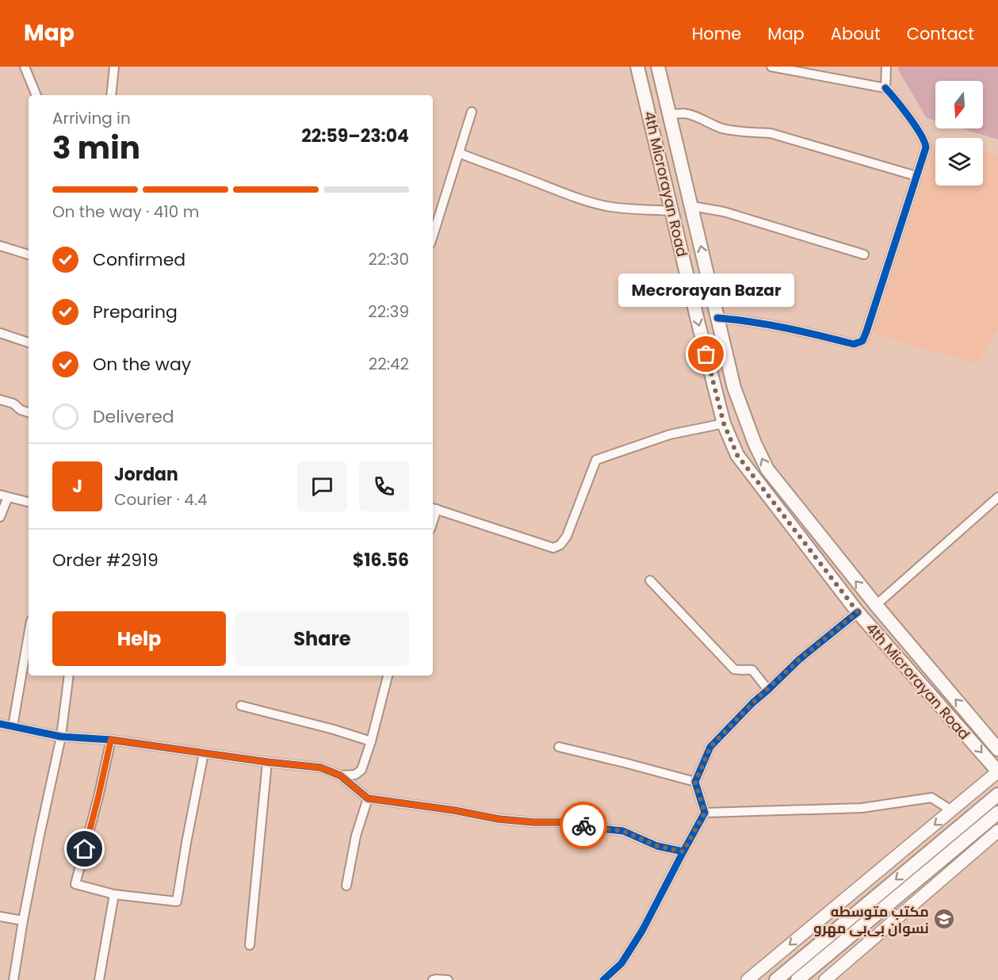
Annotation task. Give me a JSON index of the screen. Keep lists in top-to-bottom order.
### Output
{
  "streets": {
    "main road": ["4th Microrayan Road"]
  },
  "places": {
    "other": ["Mecrorayan Bazar"],
    "school or university": ["مکتب متوسطه نسوان بی‌بی مهرو"]
  },
  "north": "bottom",
  "page": {
    "header": "Map",
    "nav": [
      "Home",
      "Map",
      "About",
      "Contact"
    ],
    "heading": ["3 min", "Arriving in", "22:59–23:04"],
    "panel": [
      "Jordan",
      "Courier · 4.4",
      "Order #2919",
      "$16.56"
    ],
    "bar": "On the way · 410 m",
    "list": [
      ["Confirmed", "22:30"],
      ["Preparing", "22:39"],
      ["On the way", "22:42"],
      "Delivered"
    ],
    "bubble": "Mecrorayan Bazar",
    "round": "J",
    "buttons": ["Help", "Share"]
  }
}
